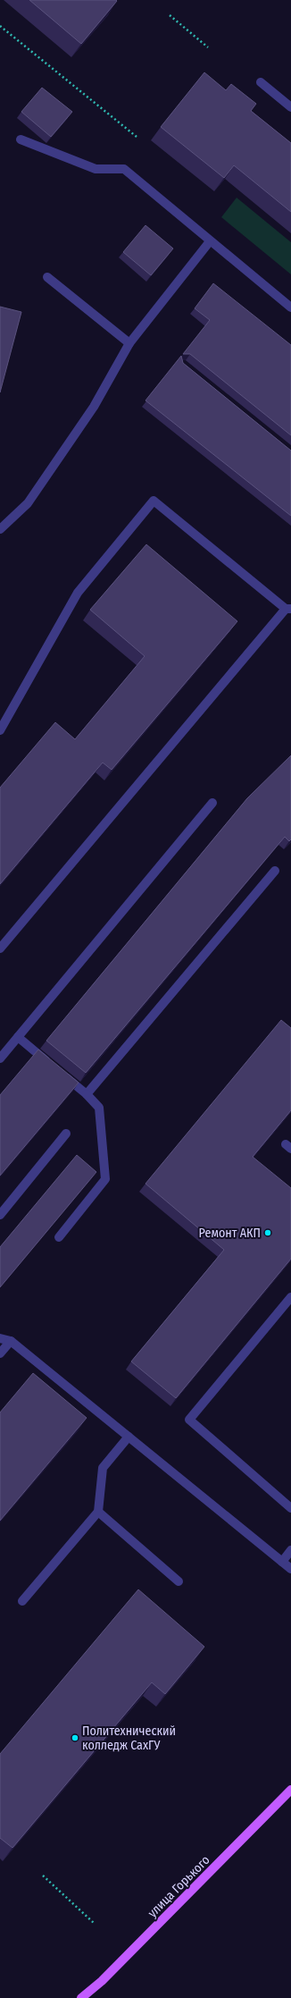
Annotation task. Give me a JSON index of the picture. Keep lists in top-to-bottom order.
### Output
{
  "streets": {
    "main road": ["улица Горького"]
  },
  "places": ["Ремонт АКП", "Политехнический колледж СахГУ"]
}
